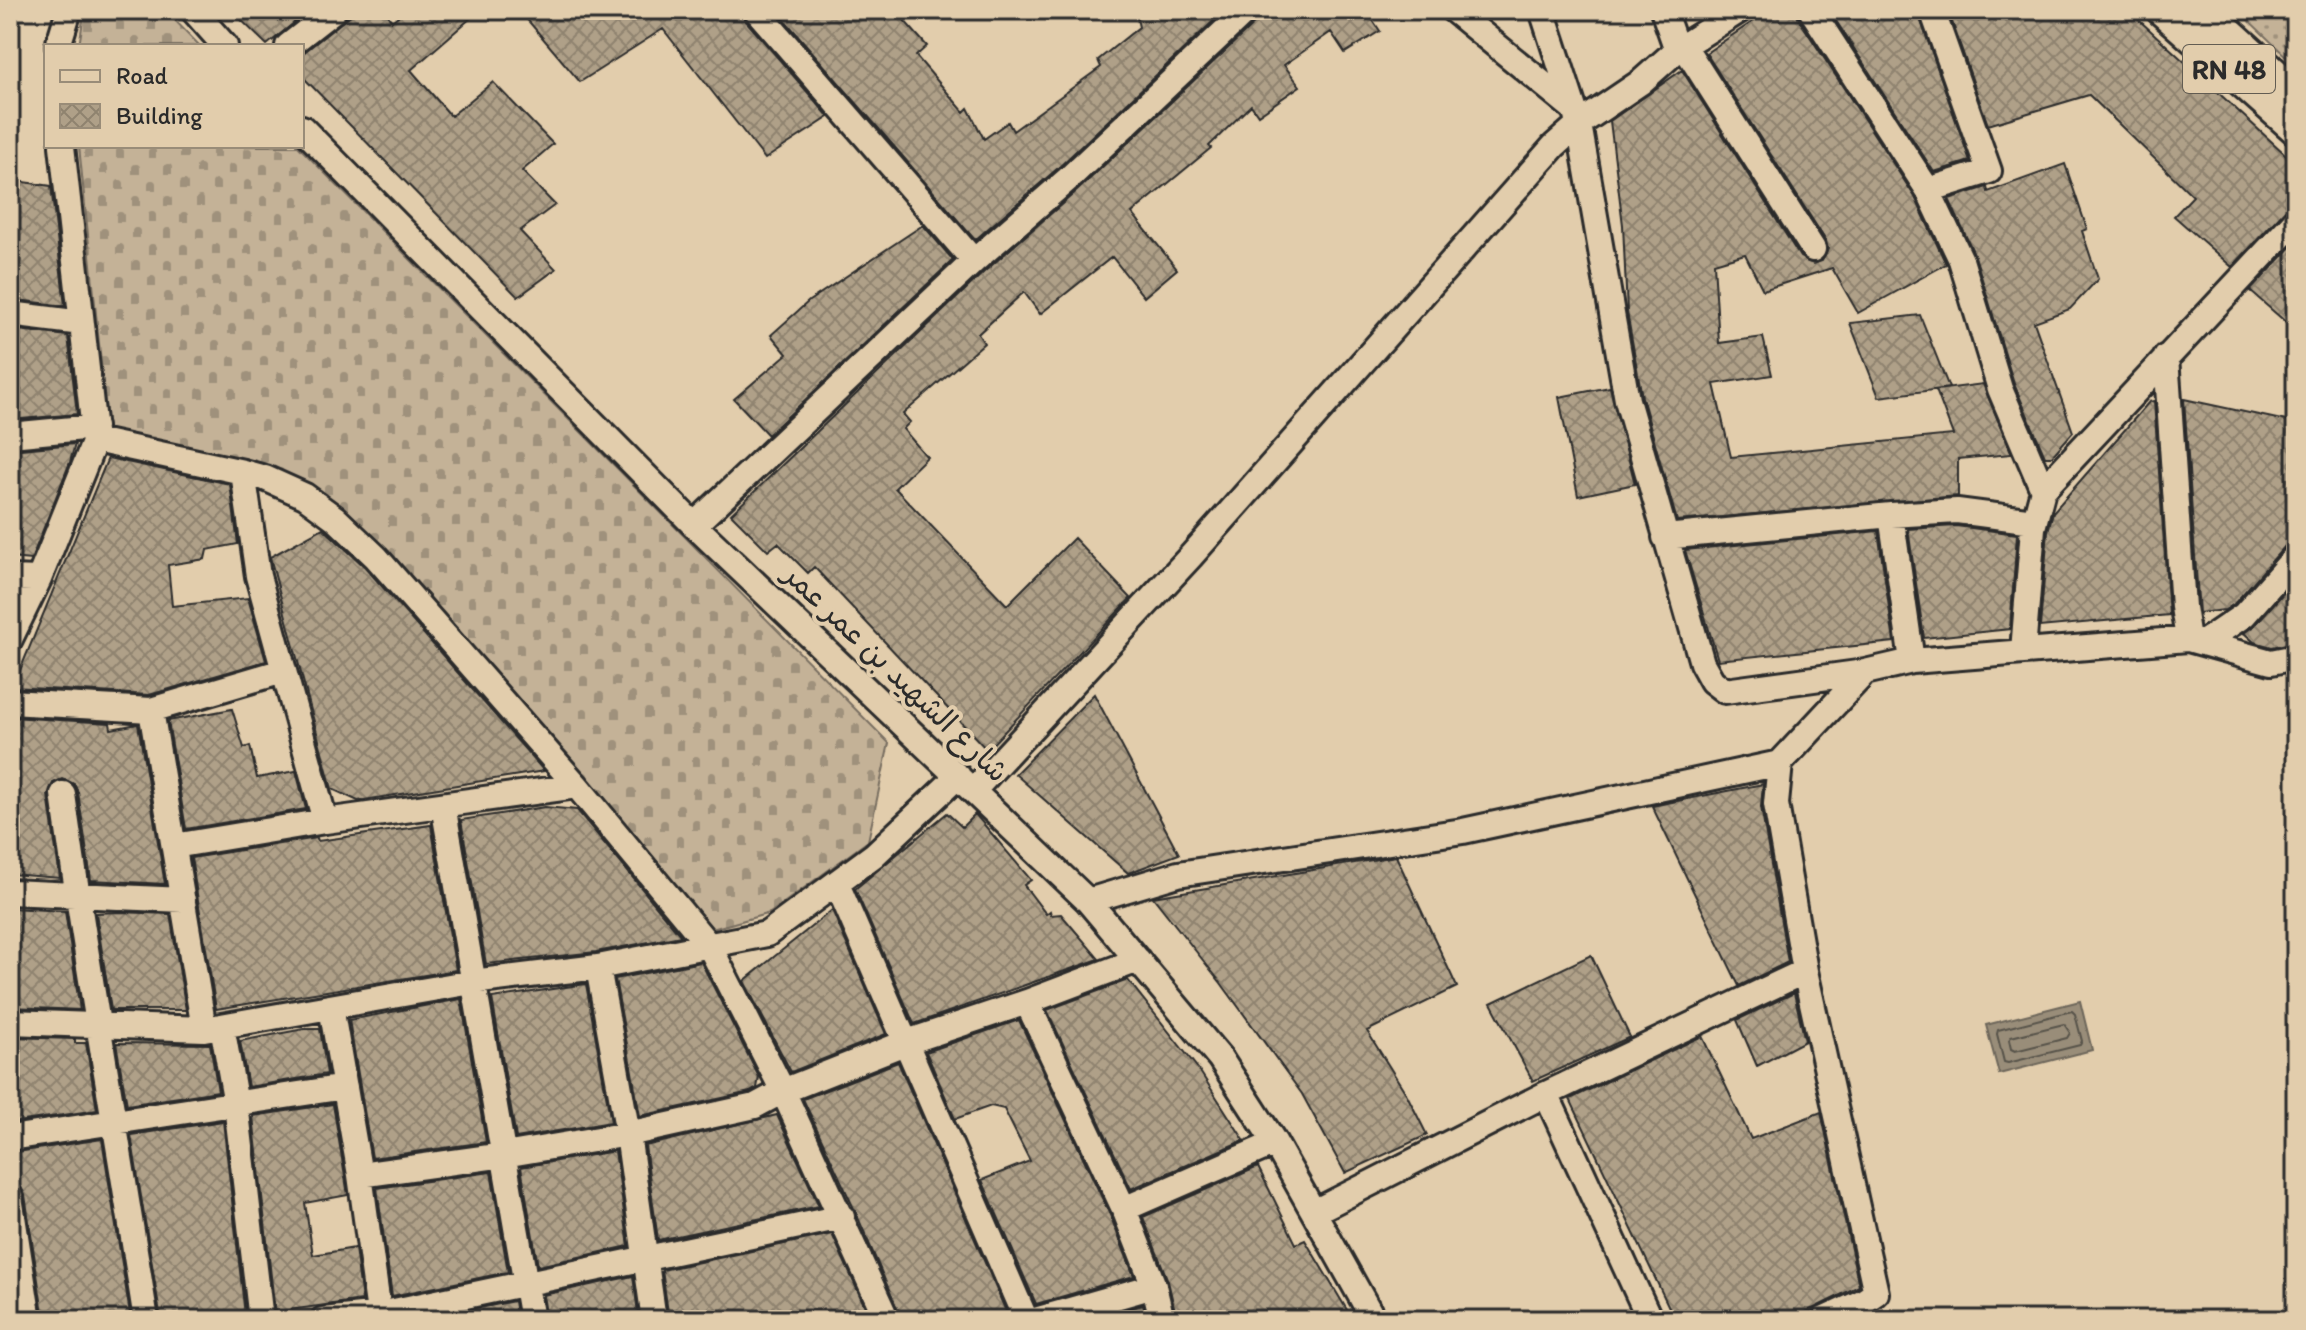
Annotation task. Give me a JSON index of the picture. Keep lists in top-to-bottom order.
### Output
{
  "streets": {
    "main road": ["RN 48"],
    "street": ["شارع الشهيد بن عمر عمر"]
  },
  "legend": ["Road", "Building"]
}
